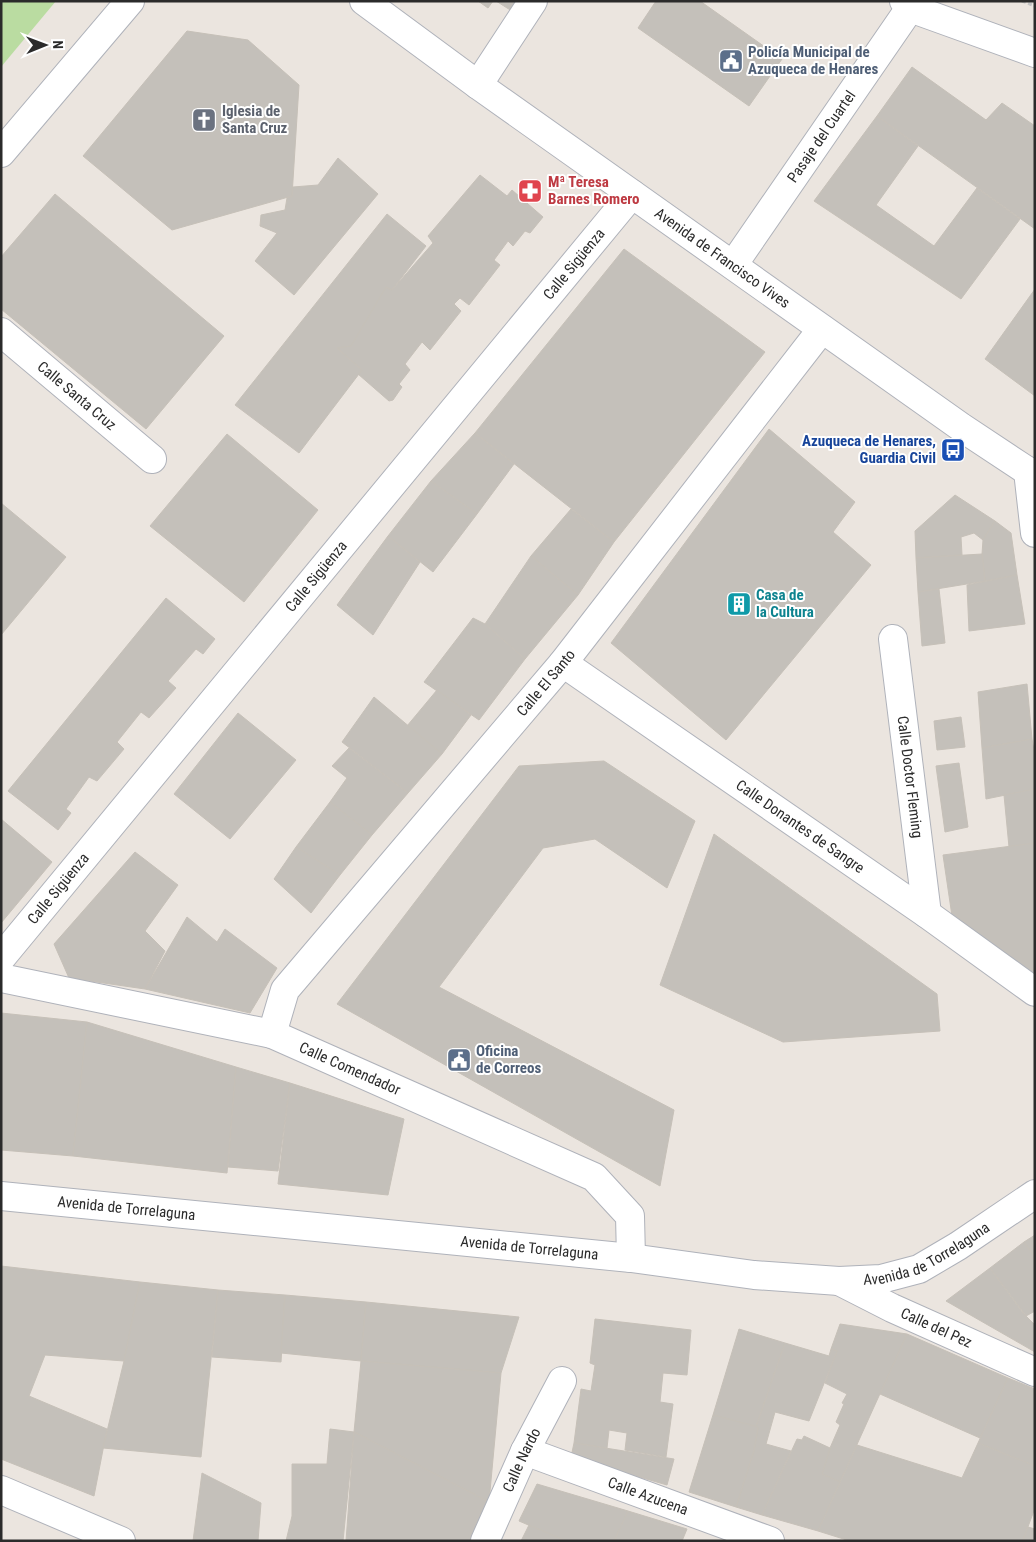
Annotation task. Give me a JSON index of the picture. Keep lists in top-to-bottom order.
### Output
{
  "streets": {
    "street": [
      "Pasaje del Cuartel",
      "Avenida de Francisco Vives",
      "Calle Sigüenza",
      "Calle Santa Cruz",
      "Calle El Santo",
      "Calle Doctor Fleming",
      "Calle Donantes de Sangre",
      "Calle Comendador",
      "Avenida de Torrelaguna",
      "Calle del Pez",
      "Calle Nardo",
      "Calle Azucena"
    ]
  },
  "crossings": [
    ["Pasaje del Cuartel", "Avenida de Francisco Vives"],
    ["Avenida de Francisco Vives", "Calle Sigüenza"],
    ["Avenida de Francisco Vives", "Calle El Santo"],
    ["Calle El Santo", "Calle Donantes de Sangre"],
    ["Calle El Santo", "Calle Comendador"],
    ["Calle Doctor Fleming", "Calle Donantes de Sangre"],
    ["Calle Comendador", "Avenida de Torrelaguna"],
    ["Avenida de Torrelaguna", "Calle del Pez"],
    ["Calle Nardo", "Calle Azucena"]
  ],
  "places": {
    "public building": ["Policía Municipal de Azuqueca de Henares", "Oficina de Correos"],
    "church": ["Iglesia de Santa Cruz"],
    "pharmacy": ["Mª Teresa Barnes Romero"],
    "bus stop": ["Azuqueca de Henares, Guardia Civil"],
    "building": ["Casa de la Cultura"]
  },
  "north": "right"
}
